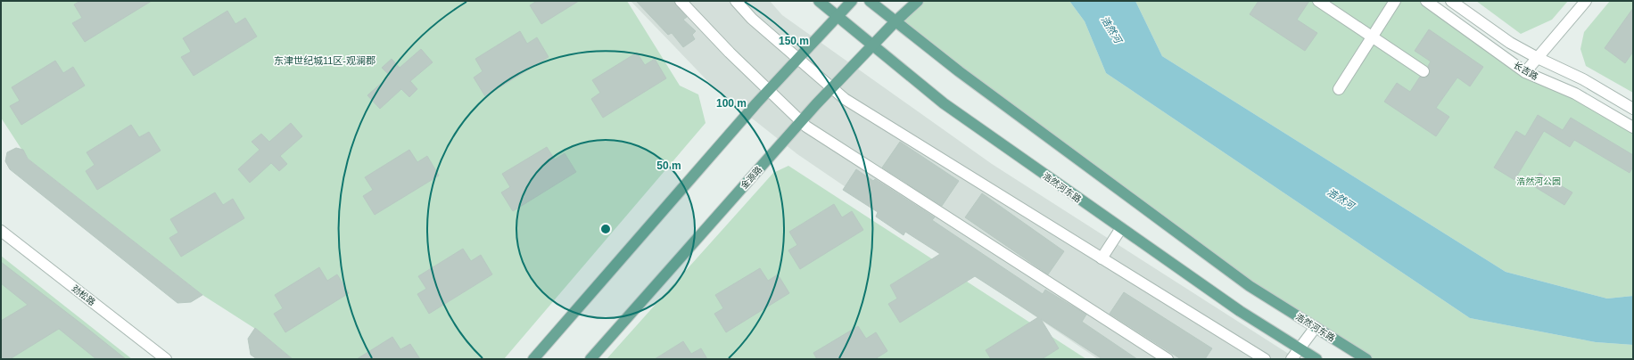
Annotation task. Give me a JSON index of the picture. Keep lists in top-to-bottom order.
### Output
{
  "streets": {
    "main road": ["金源路", "浩然河东路"],
    "street": ["长吉路", "劲松路"]
  },
  "crossings": [
    ["金源路", "浩然河东路"]
  ],
  "districts": ["东津世纪城11区-观澜郡"],
  "water": ["浩然河"],
  "parks": ["浩然河公园"],
  "rings": ["150 m", "100 m", "50 m"]
}
